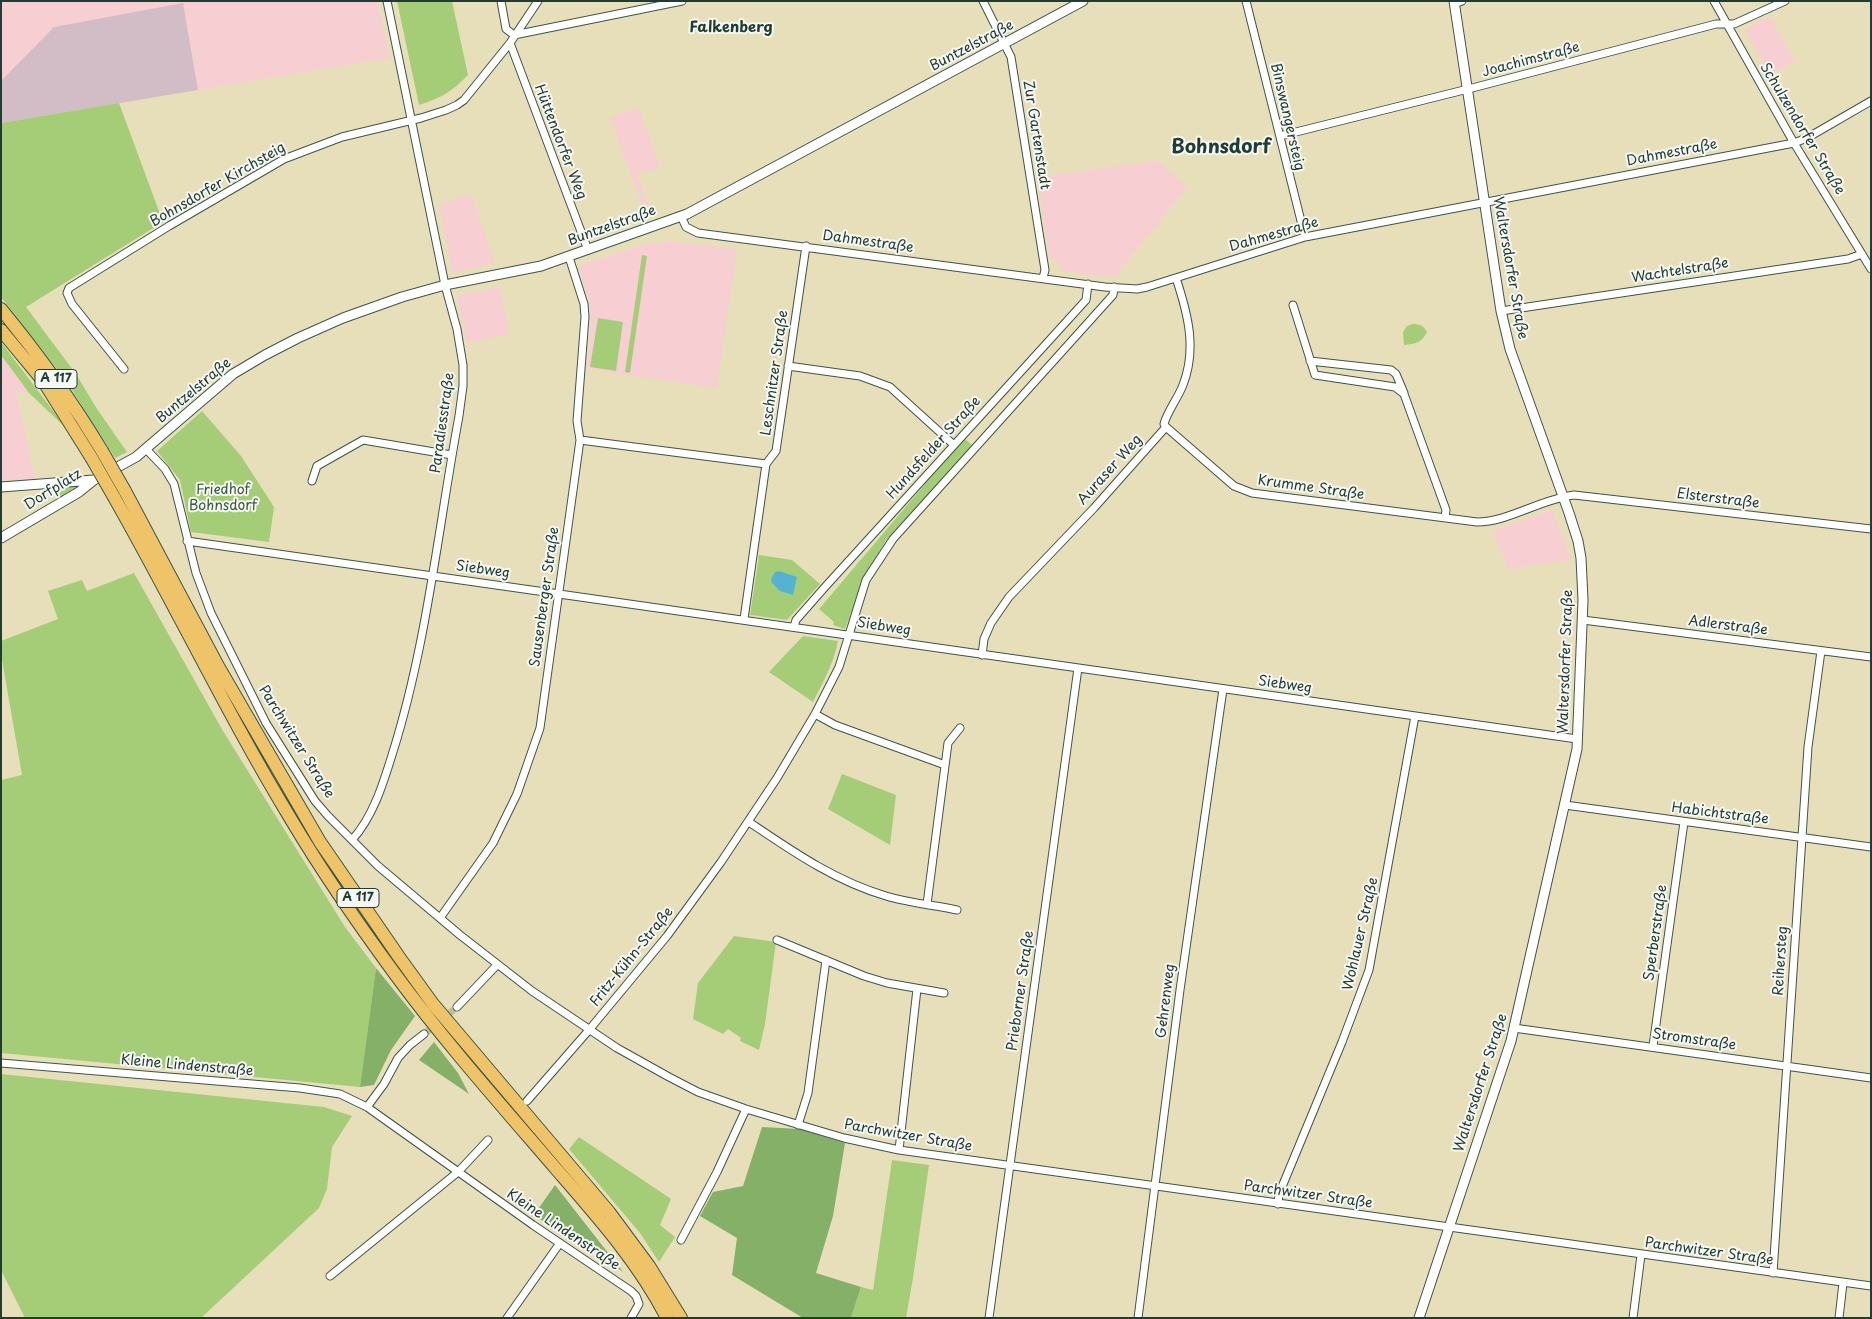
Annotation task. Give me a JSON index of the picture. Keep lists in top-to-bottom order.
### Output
{
  "streets": {
    "highway": ["A 117"],
    "street": [
      "Buntzelstraße",
      "Joachimstraße",
      "Binswangersteig",
      "Schulzendorfer Straße",
      "Zur Gartenstadt",
      "Hüttendorfer Weg",
      "Dahmestraße",
      "Bohnsdorfer Kirchsteig",
      "Waltersdorfer Straße",
      "Wachtelstraße",
      "Leschnitzer Straße",
      "Paradiesstraße",
      "Hundsfelder Straße",
      "Auraser Weg",
      "Krumme Straße",
      "Dorfplatz",
      "Elsterstraße",
      "Siebweg",
      "Sausenberger Straße",
      "Adlerstraße",
      "Parchwitzer Straße",
      "Habichtstraße",
      "Sperberstraße",
      "Wohlauer Straße",
      "Fritz-Kühn-Straße",
      "Reihersteg",
      "Prieborner Straße",
      "Gehrenweg",
      "Stromstraße",
      "Kleine Lindenstraße"
    ]
  },
  "crossings": [
    ["Buntzelstraße", "Zur Gartenstadt"],
    ["Buntzelstraße", "Hüttendorfer Weg"],
    ["Buntzelstraße", "Dahmestraße"],
    ["Buntzelstraße", "Paradiesstraße"],
    ["Buntzelstraße", "Dorfplatz"],
    ["Buntzelstraße", "Sausenberger Straße"],
    ["Buntzelstraße", "Parchwitzer Straße"],
    ["Joachimstraße", "Binswangersteig"],
    ["Joachimstraße", "Schulzendorfer Straße"],
    ["Joachimstraße", "Waltersdorfer Straße"],
    ["Binswangersteig", "Dahmestraße"],
    ["Schulzendorfer Straße", "Dahmestraße"],
    ["Schulzendorfer Straße", "Wachtelstraße"],
    ["Zur Gartenstadt", "Dahmestraße"],
    ["Hüttendorfer Weg", "Bohnsdorfer Kirchsteig"],
    ["Dahmestraße", "Waltersdorfer Straße"],
    ["Dahmestraße", "Leschnitzer Straße"],
    ["Dahmestraße", "Hundsfelder Straße"],
    ["Dahmestraße", "Auraser Weg"],
    ["Bohnsdorfer Kirchsteig", "Paradiesstraße"],
    ["Waltersdorfer Straße", "Wachtelstraße"],
    ["Waltersdorfer Straße", "Krumme Straße"],
    ["Waltersdorfer Straße", "Elsterstraße"],
    ["Waltersdorfer Straße", "Siebweg"],
    ["Waltersdorfer Straße", "Adlerstraße"],
    ["Waltersdorfer Straße", "Parchwitzer Straße"],
    ["Waltersdorfer Straße", "Habichtstraße"],
    ["Waltersdorfer Straße", "Stromstraße"],
    ["Leschnitzer Straße", "Siebweg"],
    ["Paradiesstraße", "Siebweg"],
    ["Paradiesstraße", "Parchwitzer Straße"],
    ["Hundsfelder Straße", "Siebweg"],
    ["Auraser Weg", "Krumme Straße"],
    ["Auraser Weg", "Siebweg"],
    ["Krumme Straße", "Elsterstraße"],
    ["Dorfplatz", "Parchwitzer Straße"],
    ["Siebweg", "Sausenberger Straße"],
    ["Siebweg", "Parchwitzer Straße"],
    ["Siebweg", "Wohlauer Straße"],
    ["Siebweg", "Fritz-Kühn-Straße"],
    ["Siebweg", "Prieborner Straße"],
    ["Siebweg", "Gehrenweg"],
    ["Sausenberger Straße", "Parchwitzer Straße"],
    ["Adlerstraße", "Reihersteg"],
    ["Parchwitzer Straße", "Wohlauer Straße"],
    ["Parchwitzer Straße", "Fritz-Kühn-Straße"],
    ["Parchwitzer Straße", "Reihersteg"],
    ["Parchwitzer Straße", "Prieborner Straße"],
    ["Parchwitzer Straße", "Gehrenweg"],
    ["Habichtstraße", "Sperberstraße"],
    ["Habichtstraße", "Reihersteg"],
    ["Sperberstraße", "Stromstraße"],
    ["Reihersteg", "Stromstraße"]
  ],
  "districts": ["Falkenberg", "Bohnsdorf"],
  "parks": ["Friedhof Bohnsdorf"]
}
